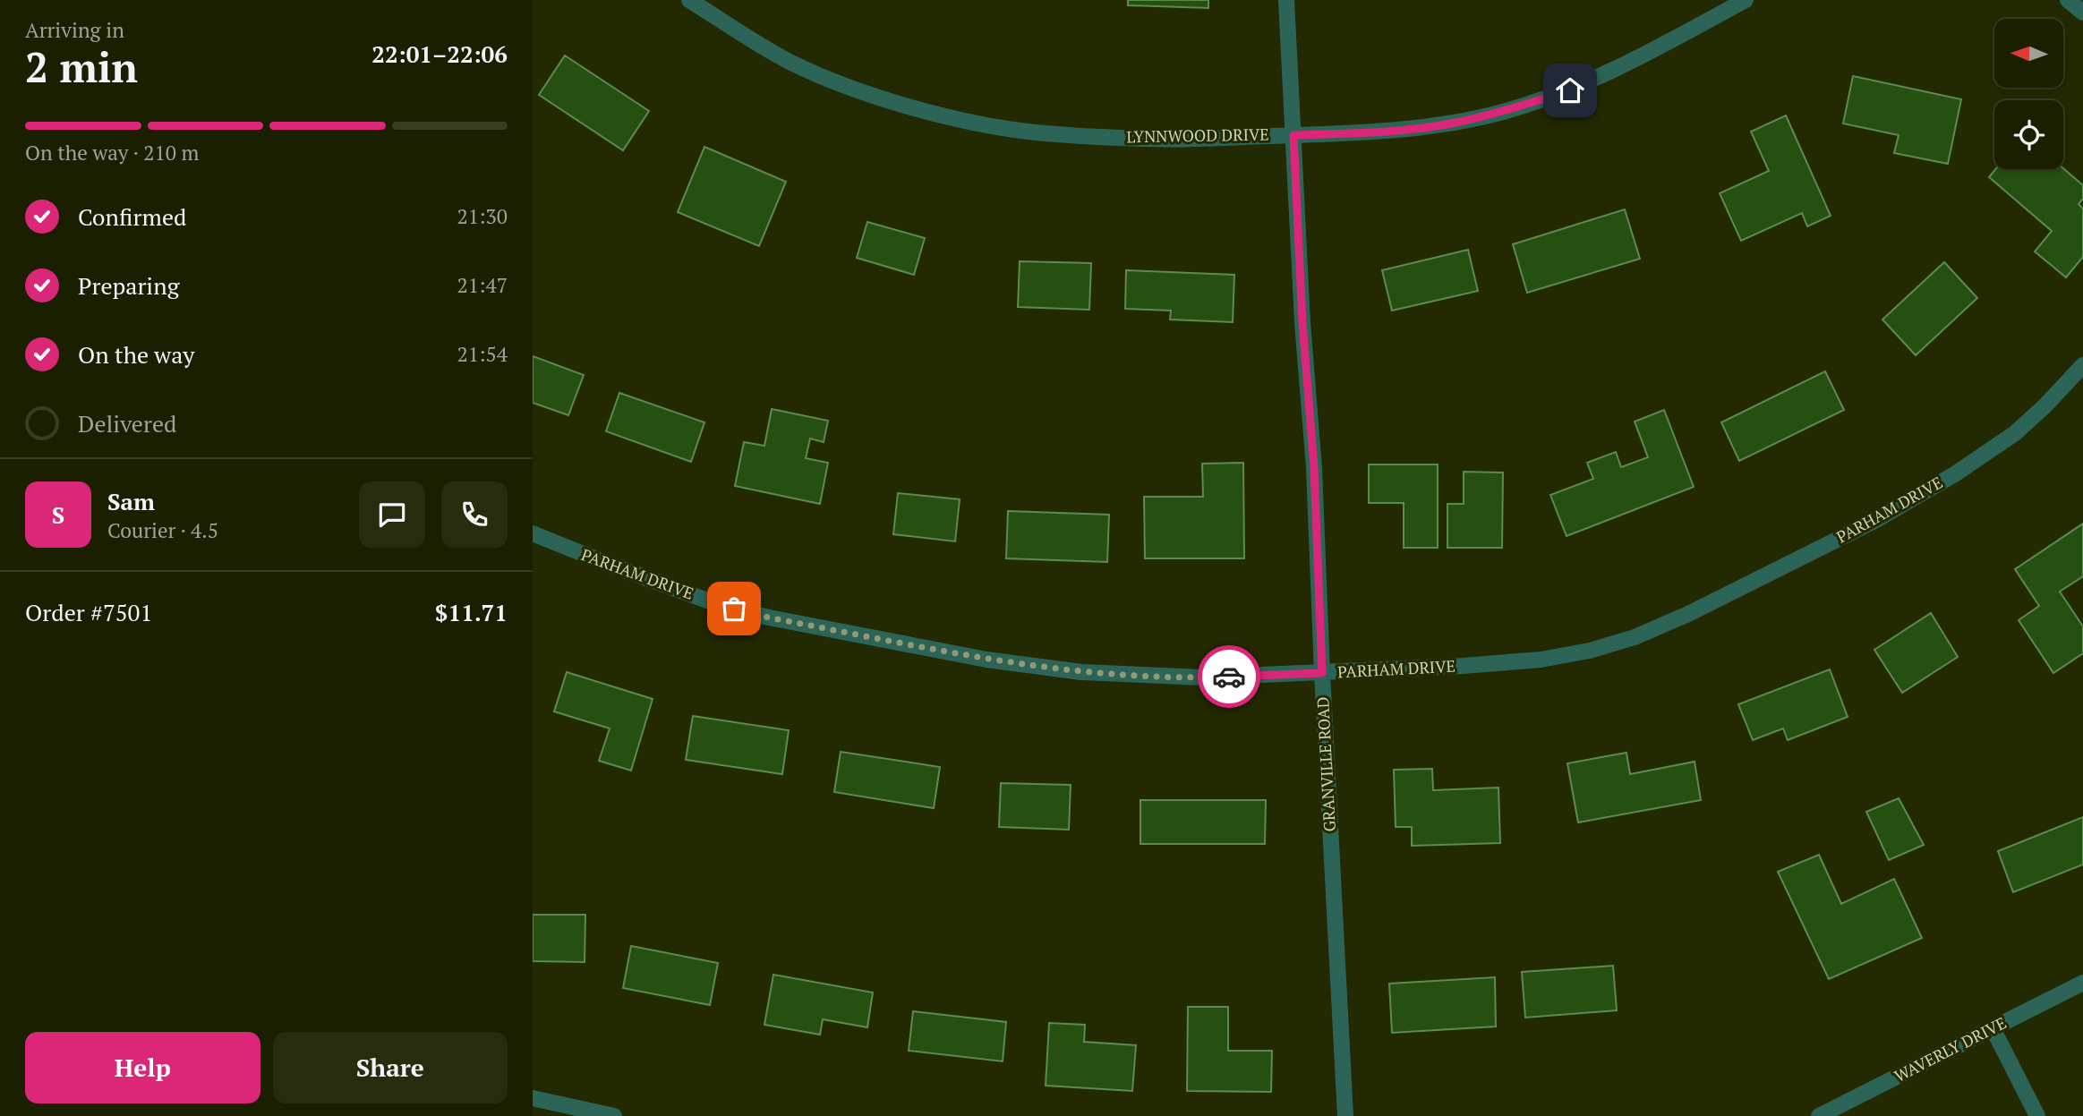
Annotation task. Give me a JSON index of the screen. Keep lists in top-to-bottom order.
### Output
{
  "streets": {
    "street": [
      "LYNNWOOD DRIVE",
      "PARHAM DRIVE",
      "GRANVILLE ROAD",
      "WAVERLY DRIVE"
    ]
  },
  "crossings": [
    ["LYNNWOOD DRIVE", "GRANVILLE ROAD"],
    ["PARHAM DRIVE", "GRANVILLE ROAD"]
  ],
  "north": "left",
  "page": {
    "heading": ["2 min", "Arriving in", "22:01–22:06"],
    "panel": [
      "Sam",
      "Courier · 4.5",
      "Order #7501",
      "$11.71"
    ],
    "bar": "On the way · 210 m",
    "list": [
      ["Confirmed", "21:30"],
      ["Preparing", "21:47"],
      ["On the way", "21:54"],
      "Delivered"
    ],
    "round": "S",
    "buttons": ["Help", "Share"]
  }
}
